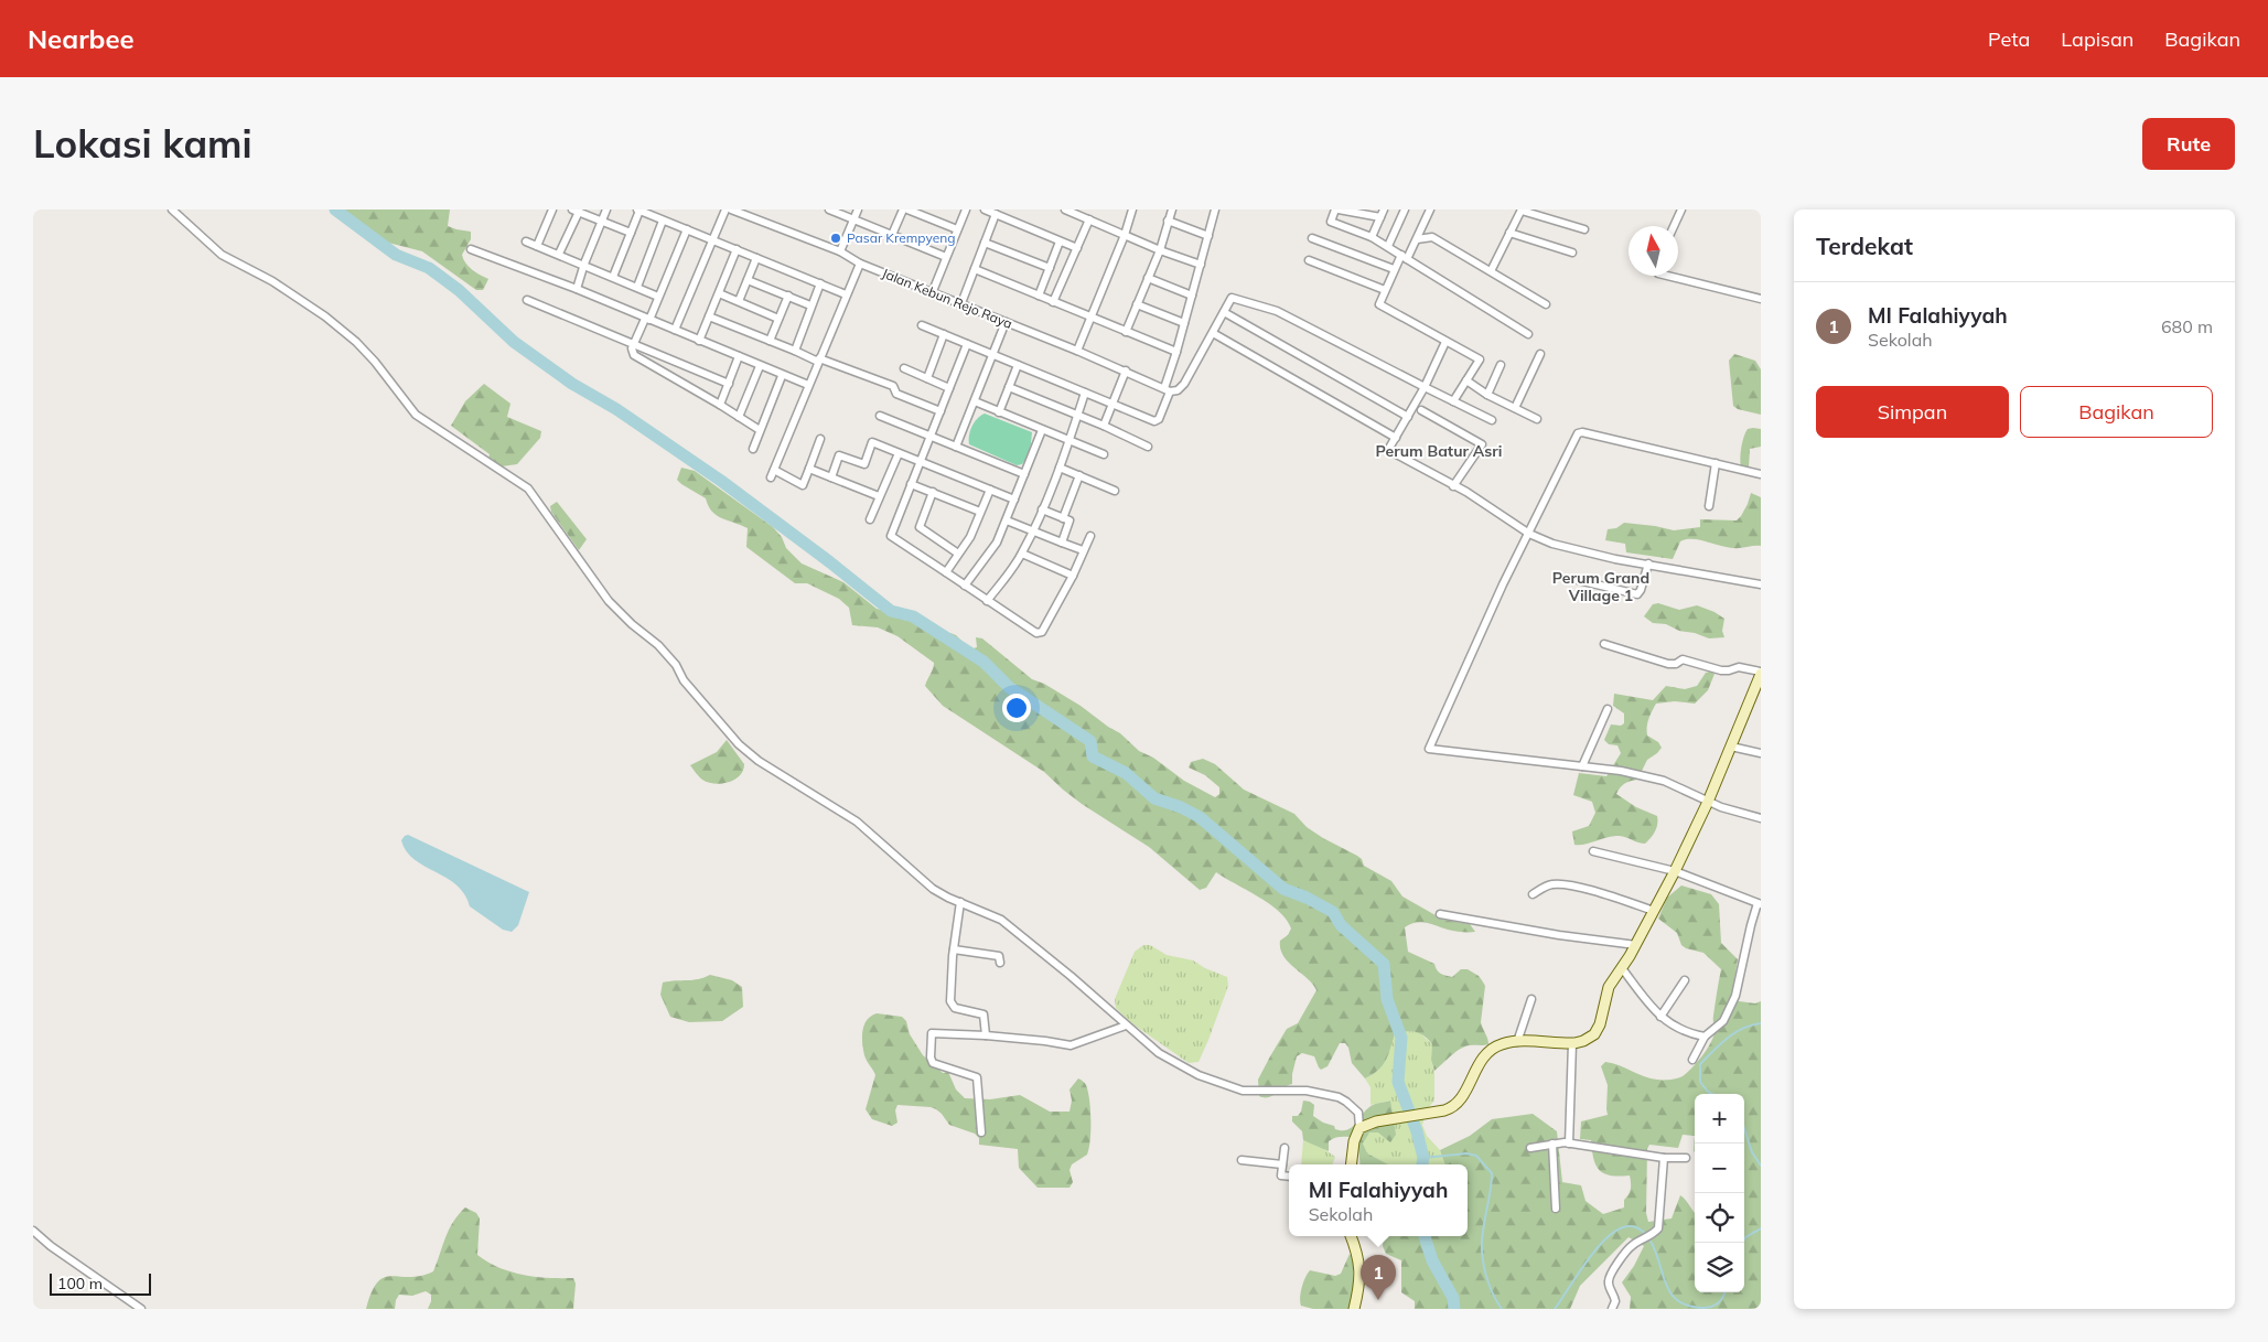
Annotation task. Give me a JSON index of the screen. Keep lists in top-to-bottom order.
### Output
{
  "streets": {
    "street": ["Jalan Kebun Rejo Raya"]
  },
  "districts": ["Perum Batur Asri", "Perum Grand Village 1"],
  "places": ["Pasar Krempyeng"],
  "scale_bar": "100 m",
  "north": "top",
  "page": {
    "header": "Nearbee",
    "nav": ["Peta", "Lapisan", "Bagikan"],
    "buttons": [
      "Rute",
      ["Simpan", "Bagikan"]
    ],
    "title": "Lokasi kami",
    "heading": "Terdekat",
    "list": [
      {
        "mark": "1",
        "name": "MI Falahiyyah",
        "note": "Sekolah",
        "value": "680 m"
      }
    ],
    "map_buttons": ["+", "−"],
    "popup": ["MI Falahiyyah", "Sekolah"],
    "pins": "1",
    "scale": "100 m"
  }
}
